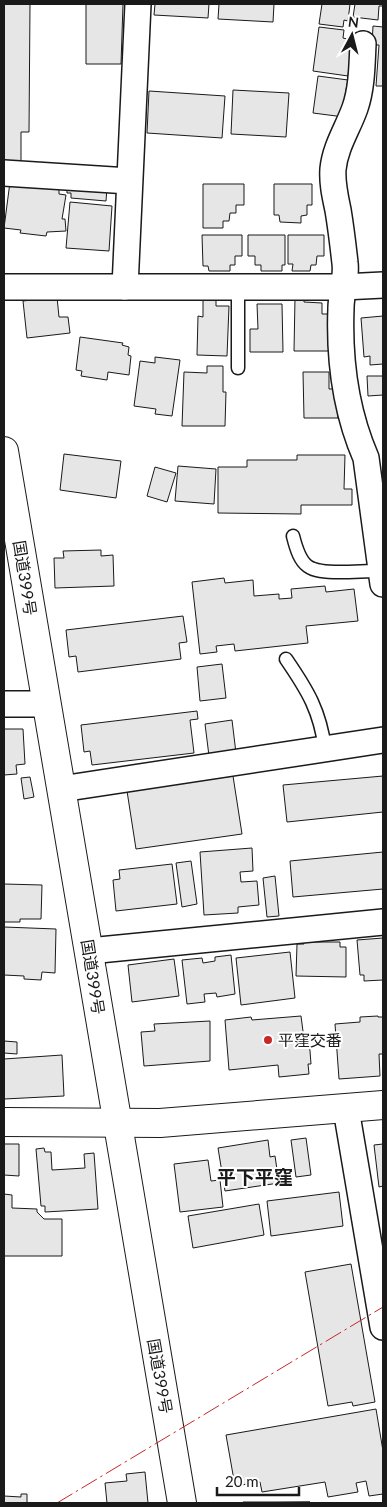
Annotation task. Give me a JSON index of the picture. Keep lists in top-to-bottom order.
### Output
{
  "streets": {
    "main road": ["国道399号"]
  },
  "districts": ["平下平窪"],
  "places": ["平窪交番"],
  "scale_bar": "20 m",
  "north": "top"
}
